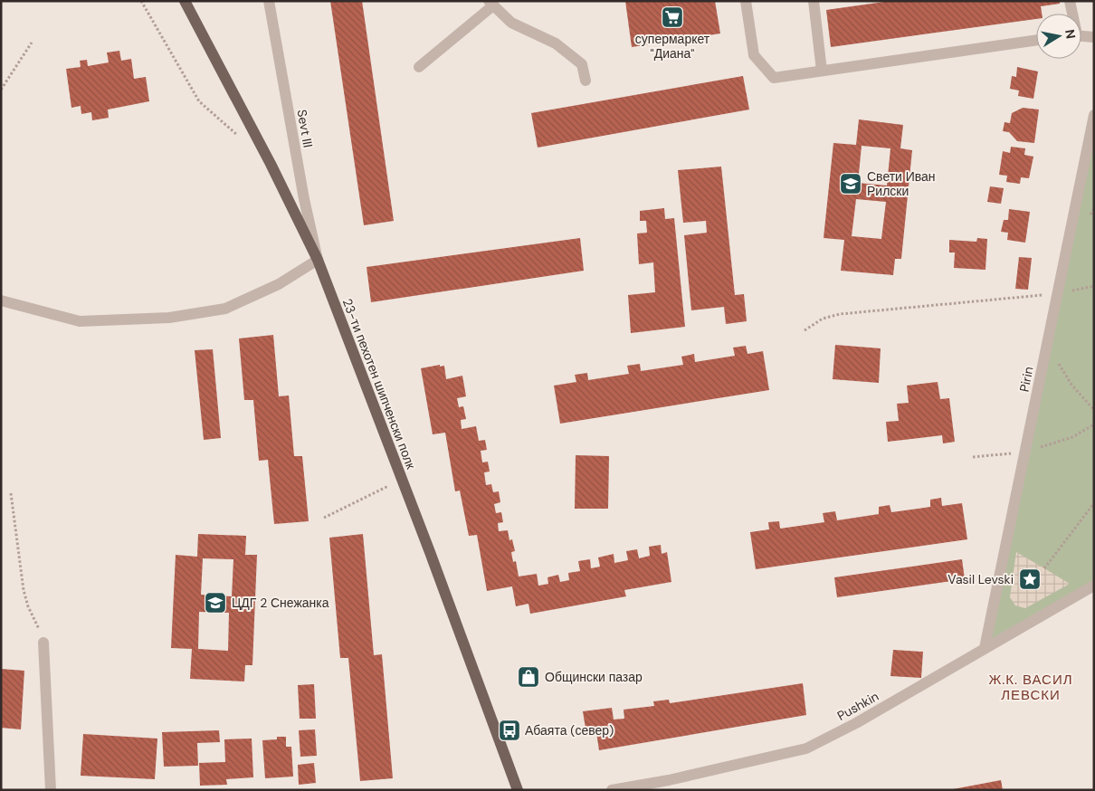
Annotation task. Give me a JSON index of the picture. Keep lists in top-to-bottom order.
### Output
{
  "streets": {
    "main road": ["23-ти пехотен шипченски полк"],
    "street": ["Sevt III", "Pirin", "Pushkin"]
  },
  "crossings": [
    ["Sevt III", "23-ти пехотен шипченски полк"],
    ["Pirin", "Pushkin"]
  ],
  "districts": ["Ж.К. ВАСИЛ ЛЕВСКИ"],
  "places": {
    "supermarket": ["супермаркет \"Диана\""],
    "school or university": ["Свети Иван Рилски", "ЦДГ 2 Снежанка"],
    "place": ["Vasil Levski"],
    "shop": ["Общински пазар"],
    "bus stop": ["Абаята (север)"]
  },
  "north": "right"
}
